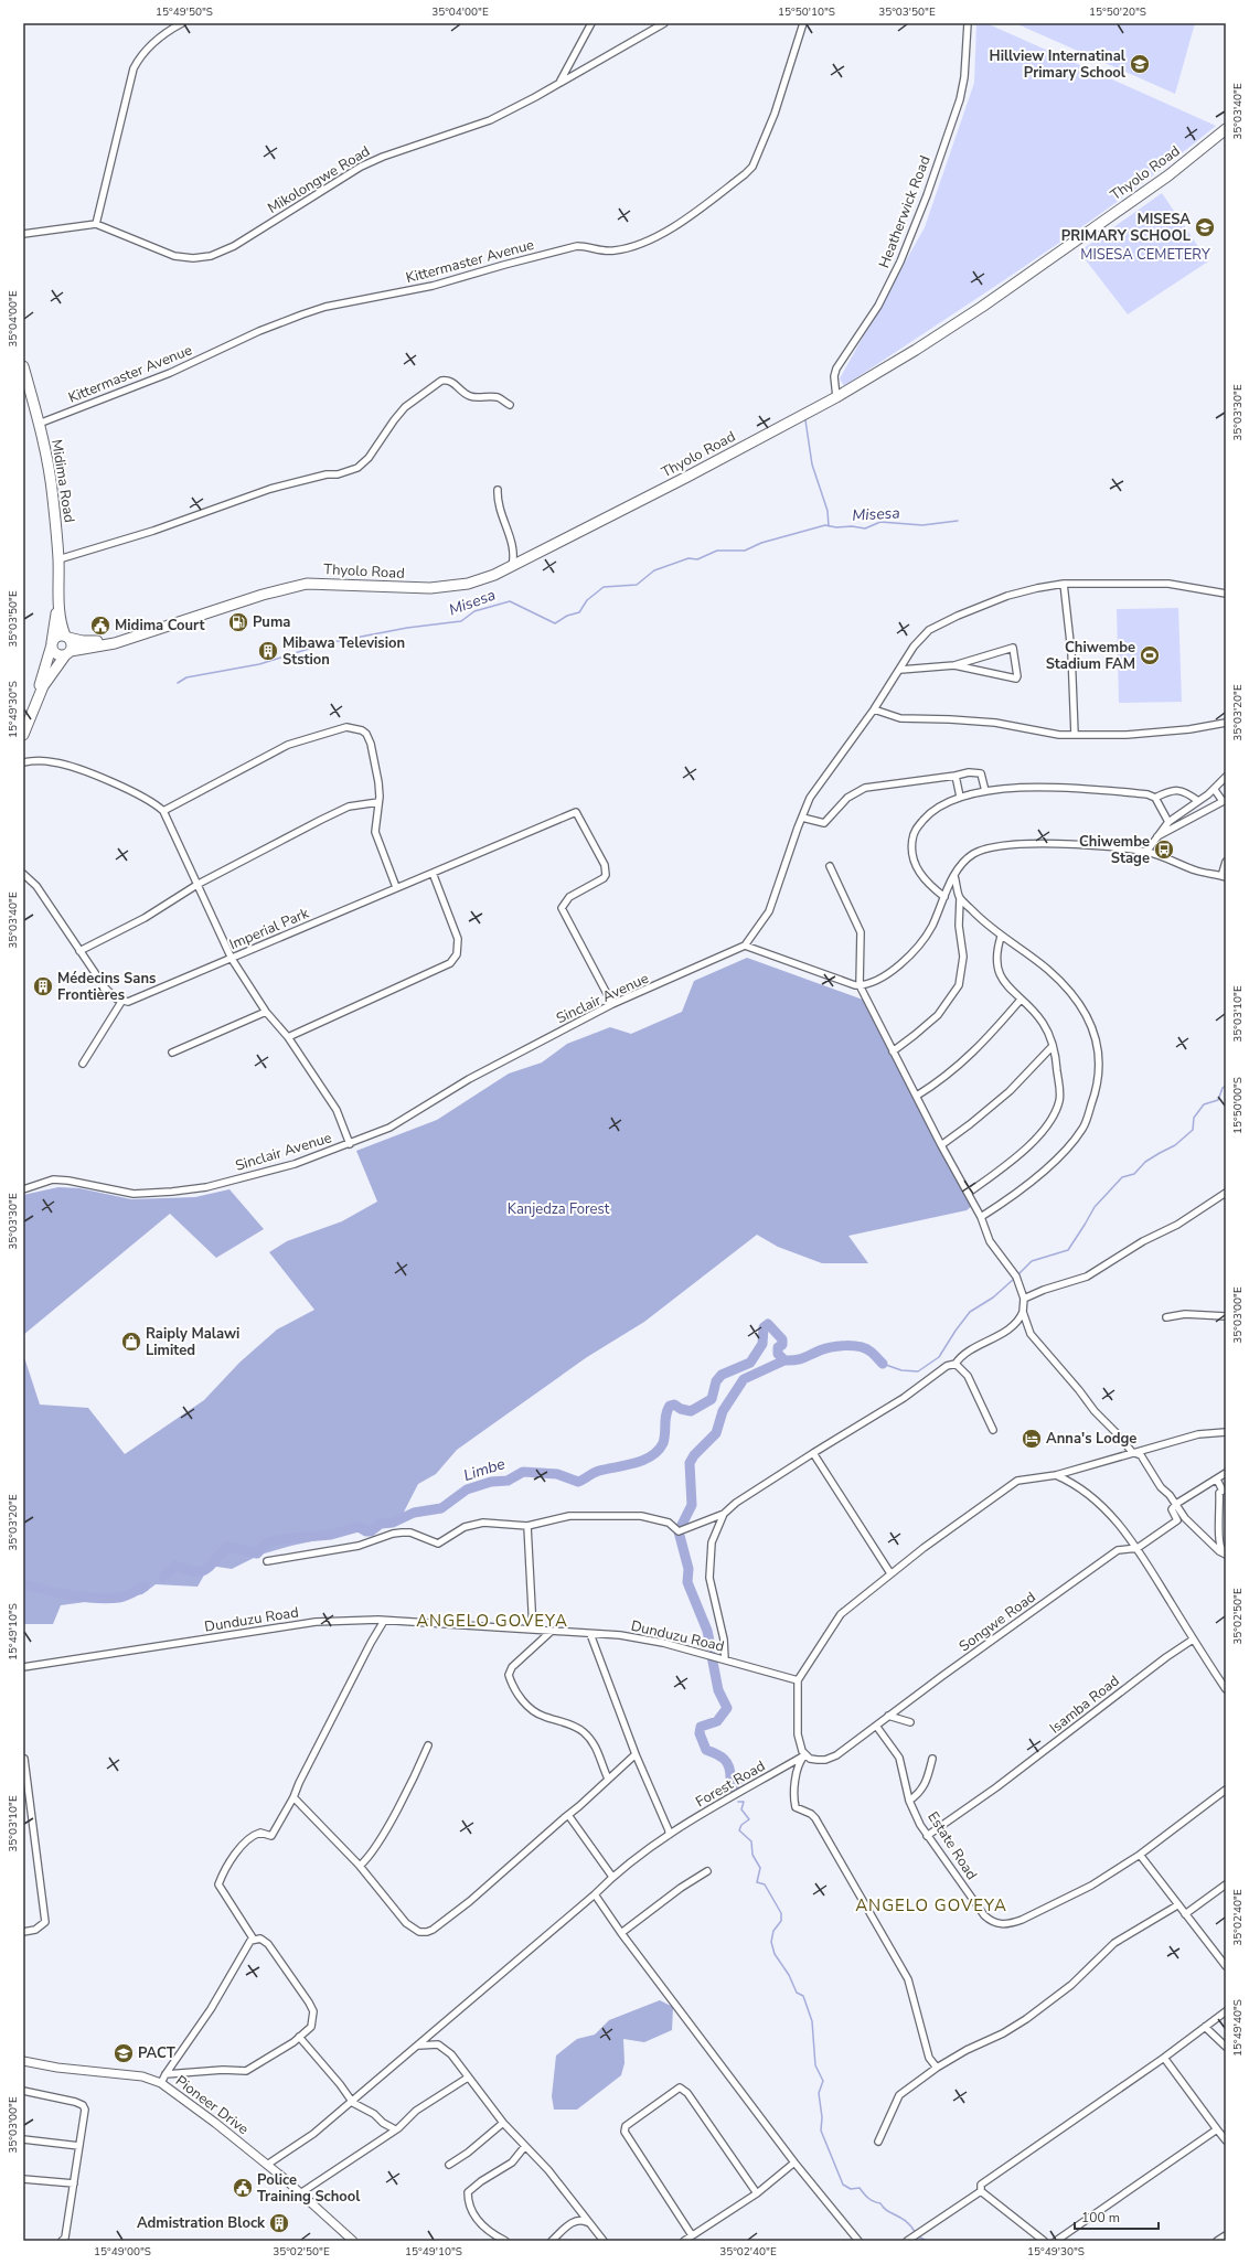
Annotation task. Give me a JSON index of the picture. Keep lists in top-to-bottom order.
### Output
{
  "streets": {
    "main road": ["Thyolo Road", "Midima Road"],
    "street": [
      "Mikolongwe Road",
      "Heatherwick Road",
      "Kittermaster Avenue",
      "Imperial Park",
      "Sinclair Avenue",
      "Dunduzu Road",
      "Songwe Road",
      "Isamba Road",
      "Forest Road",
      "Estate Road",
      "Pioneer Drive"
    ]
  },
  "crossings": [
    ["Thyolo Road", "Heatherwick Road"],
    ["Thyolo Road", "Midima Road"],
    ["Kittermaster Avenue", "Midima Road"],
    ["Imperial Park", "Sinclair Avenue"],
    ["Songwe Road", "Forest Road"],
    ["Songwe Road", "Estate Road"],
    ["Isamba Road", "Estate Road"],
    ["Forest Road", "Pioneer Drive"]
  ],
  "districts": ["ANGELO GOVEYA", "ANGELO GOVEYA"],
  "water": ["Misesa", "Limbe"],
  "parks": ["MISESA CEMETERY", "Kanjedza Forest"],
  "places": {
    "school or university": ["Hillview Internatinal Primary School", "MISESA PRIMARY SCHOOL", "PACT"],
    "fuel station": ["Puma"],
    "public building": ["Midima Court", "Police Training School"],
    "building": ["Mibawa Television Ststion", "Médecins Sans Frontières", "Admistration Block"],
    "sports": ["Chiwembe Stadium FAM"],
    "bus stop": ["Chiwembe Stage"],
    "shop": ["Raiply Malawi Limited"],
    "hotel": ["Anna's Lodge"]
  },
  "scale_bar": "100 m",
  "coordinates": [
    "15°49'50\"S",
    "35°04'00\"E",
    "15°50'10\"S",
    "35°03'50\"E",
    "15°50'20\"S",
    "35°03'40\"E",
    "35°03'30\"E",
    "15°49'30\"S",
    "35°03'20\"E",
    "35°03'10\"E",
    "15°50'00\"S",
    "35°03'00\"E",
    "35°02'50\"E",
    "15°49'10\"S",
    "35°02'40\"E",
    "15°49'40\"S",
    "15°49'00\"S"
  ]
}
